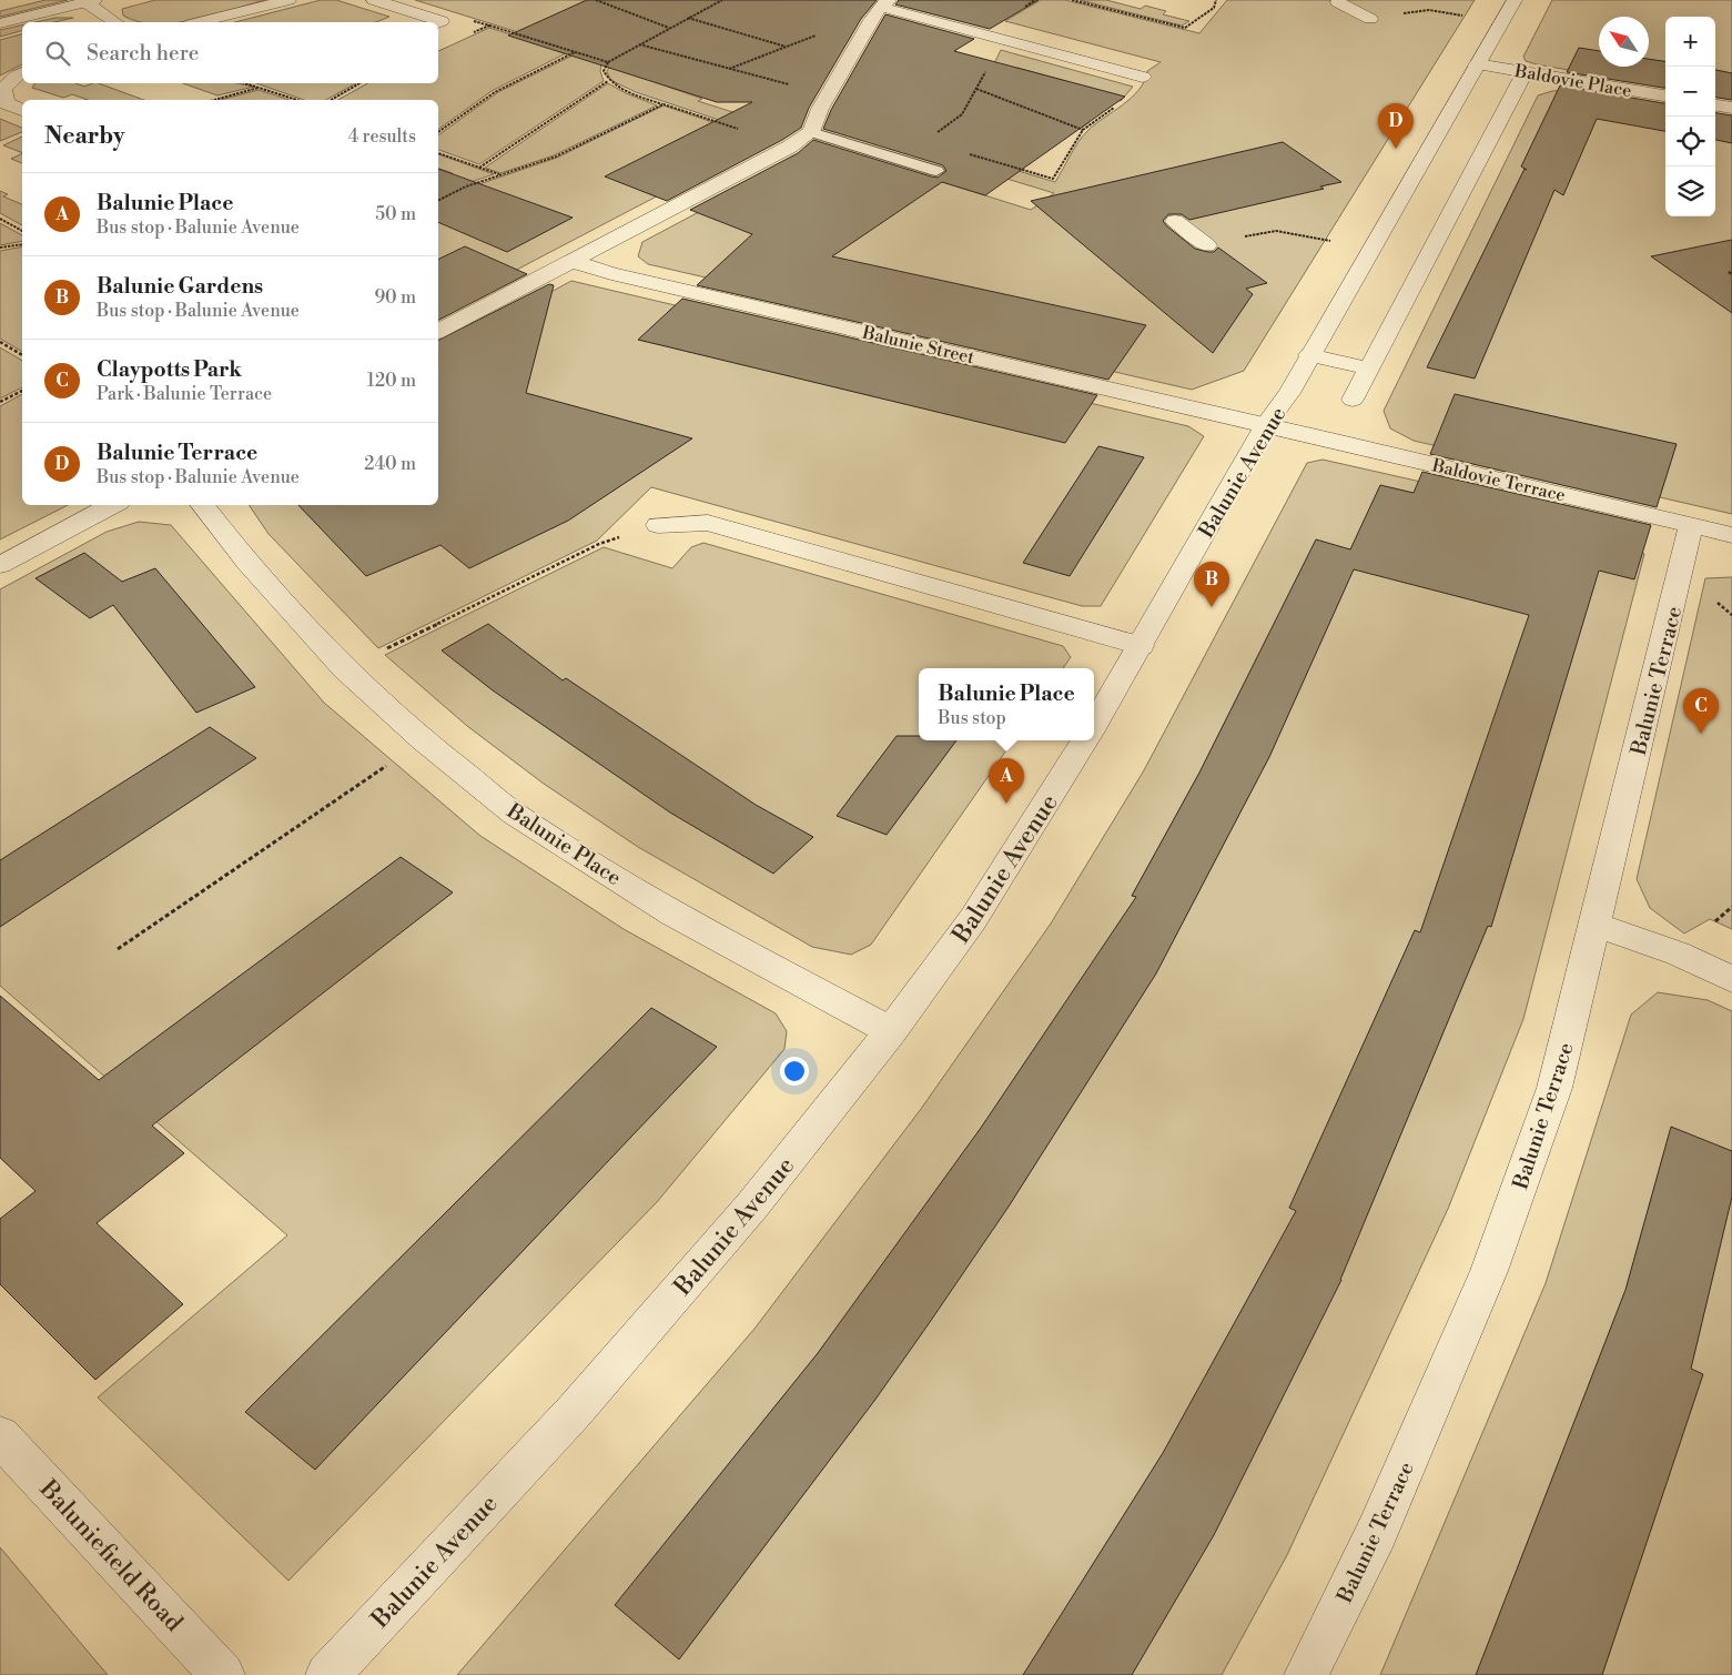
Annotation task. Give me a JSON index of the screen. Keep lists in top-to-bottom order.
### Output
{
  "streets": {
    "street": [
      "Baldovie Place",
      "Balunie Street",
      "Balunie Avenue",
      "Baldovie Terrace",
      "Balunie Terrace",
      "Balunie Place",
      "Baluniefield Road"
    ]
  },
  "crossings": [
    ["Baldovie Place", "Balunie Avenue"],
    ["Balunie Street", "Balunie Avenue"],
    ["Balunie Street", "Baldovie Terrace"],
    ["Balunie Avenue", "Baldovie Terrace"],
    ["Balunie Avenue", "Balunie Place"],
    ["Baldovie Terrace", "Balunie Terrace"]
  ],
  "north": "top left",
  "page": {
    "map_buttons": ["+", "−"],
    "search": "Search here",
    "heading": ["Nearby", "4 results"],
    "pins": [
      "D",
      "B",
      "C",
      "A"
    ],
    "list": [
      {
        "mark": "A",
        "name": "Balunie Place",
        "note": "Bus stop · Balunie Avenue",
        "value": "50 m"
      },
      {
        "mark": "B",
        "name": "Balunie Gardens",
        "note": "Bus stop · Balunie Avenue",
        "value": "90 m"
      },
      {
        "mark": "C",
        "name": "Claypotts Park",
        "note": "Park · Balunie Terrace",
        "value": "120 m"
      },
      {
        "mark": "D",
        "name": "Balunie Terrace",
        "note": "Bus stop · Balunie Avenue",
        "value": "240 m"
      }
    ],
    "popup": ["Balunie Place", "Bus stop"]
  }
}
